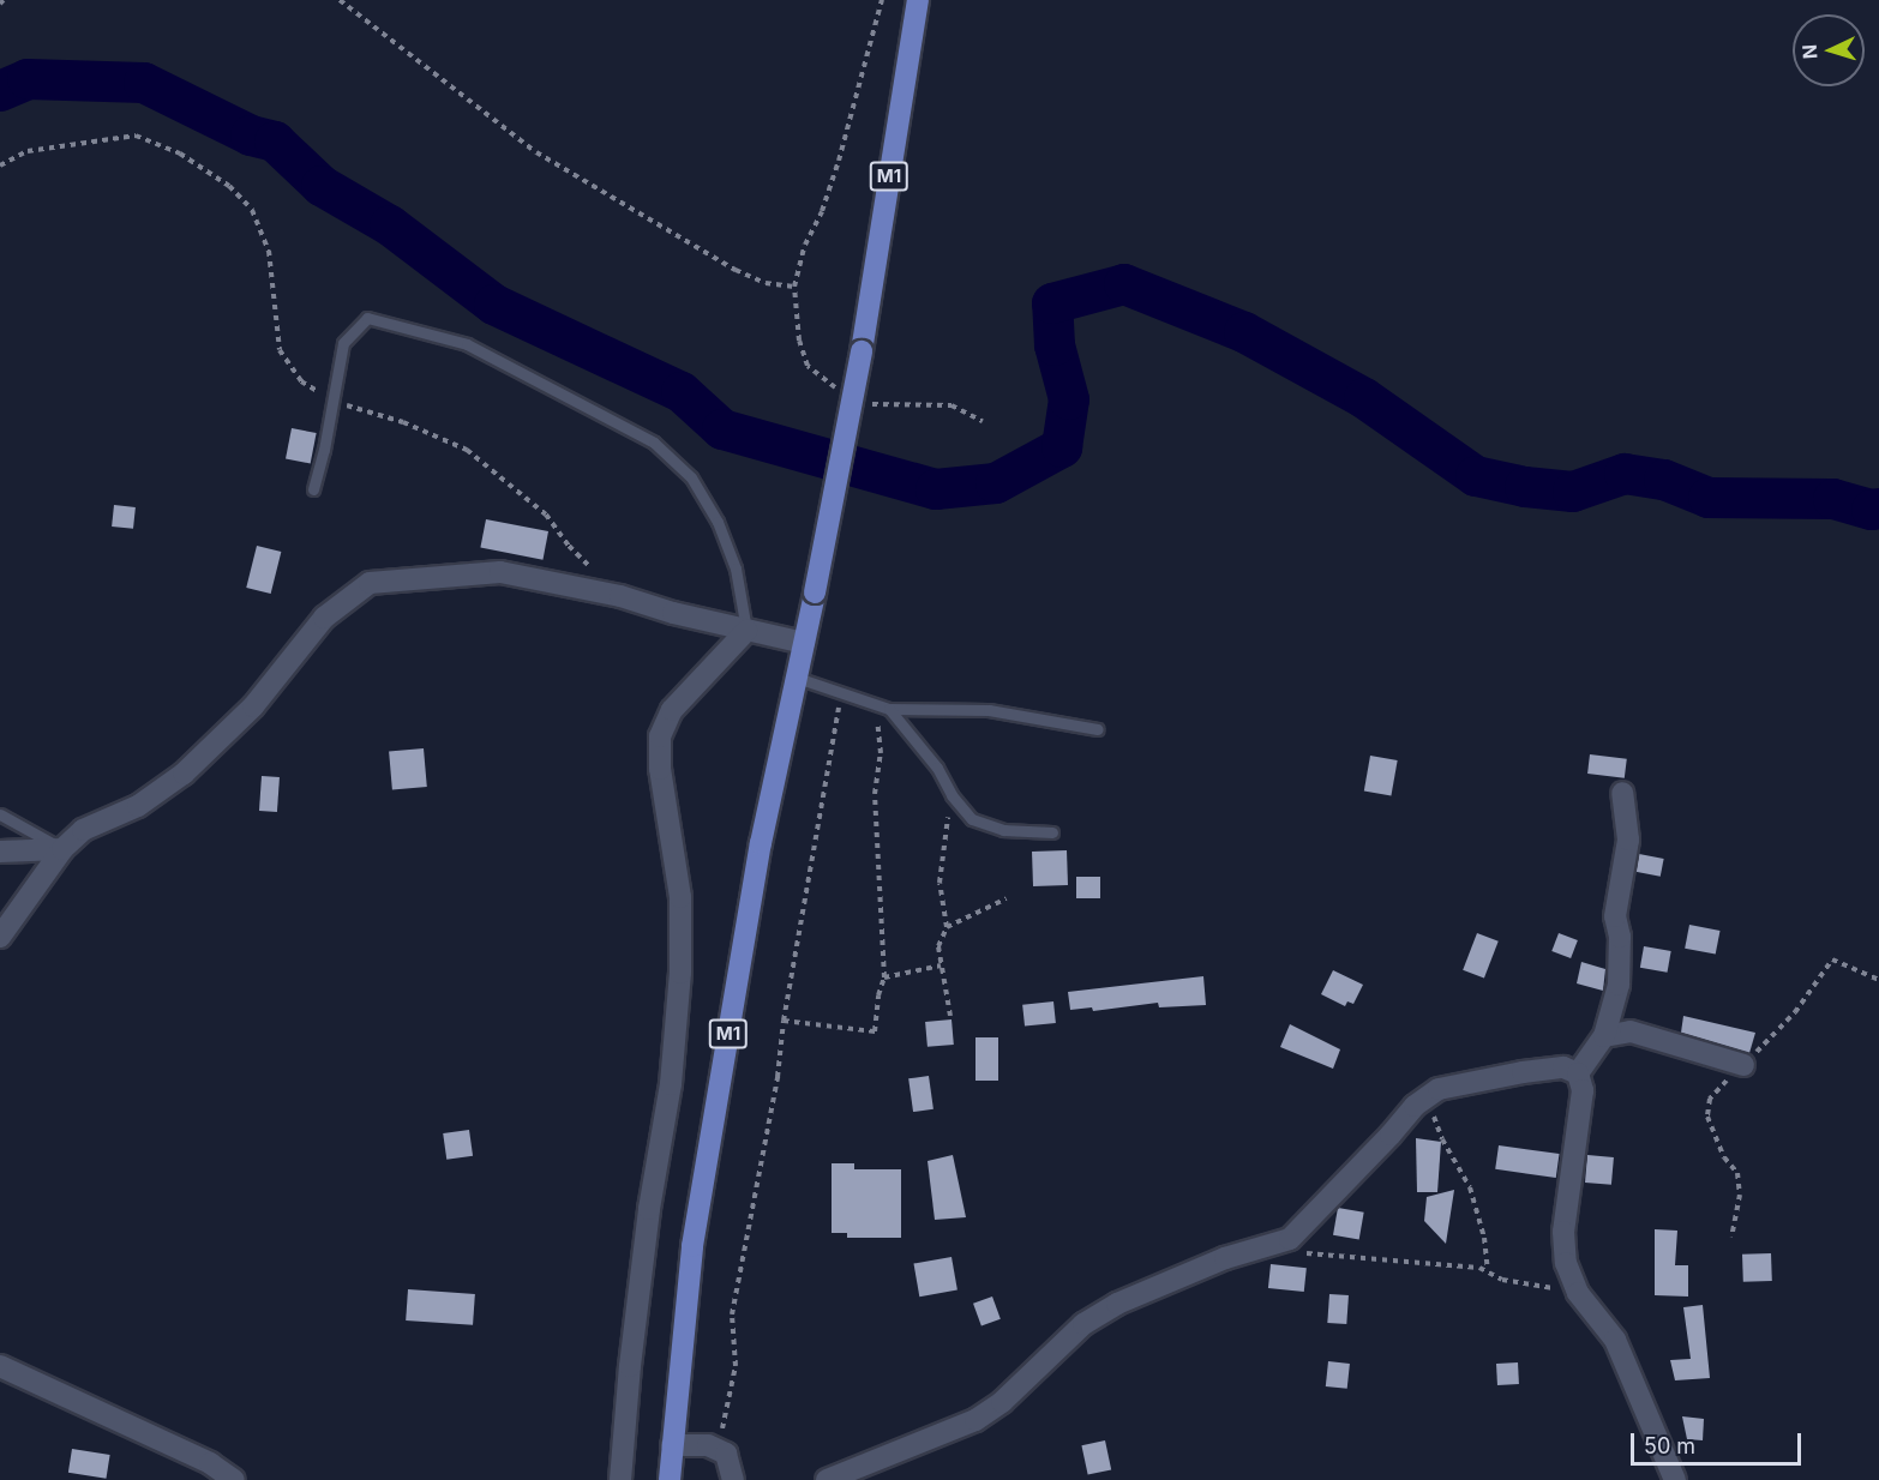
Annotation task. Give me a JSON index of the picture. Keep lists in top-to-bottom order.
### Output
{
  "streets": {
    "highway": ["M1"]
  },
  "scale_bar": "50 m",
  "north": "left"
}
